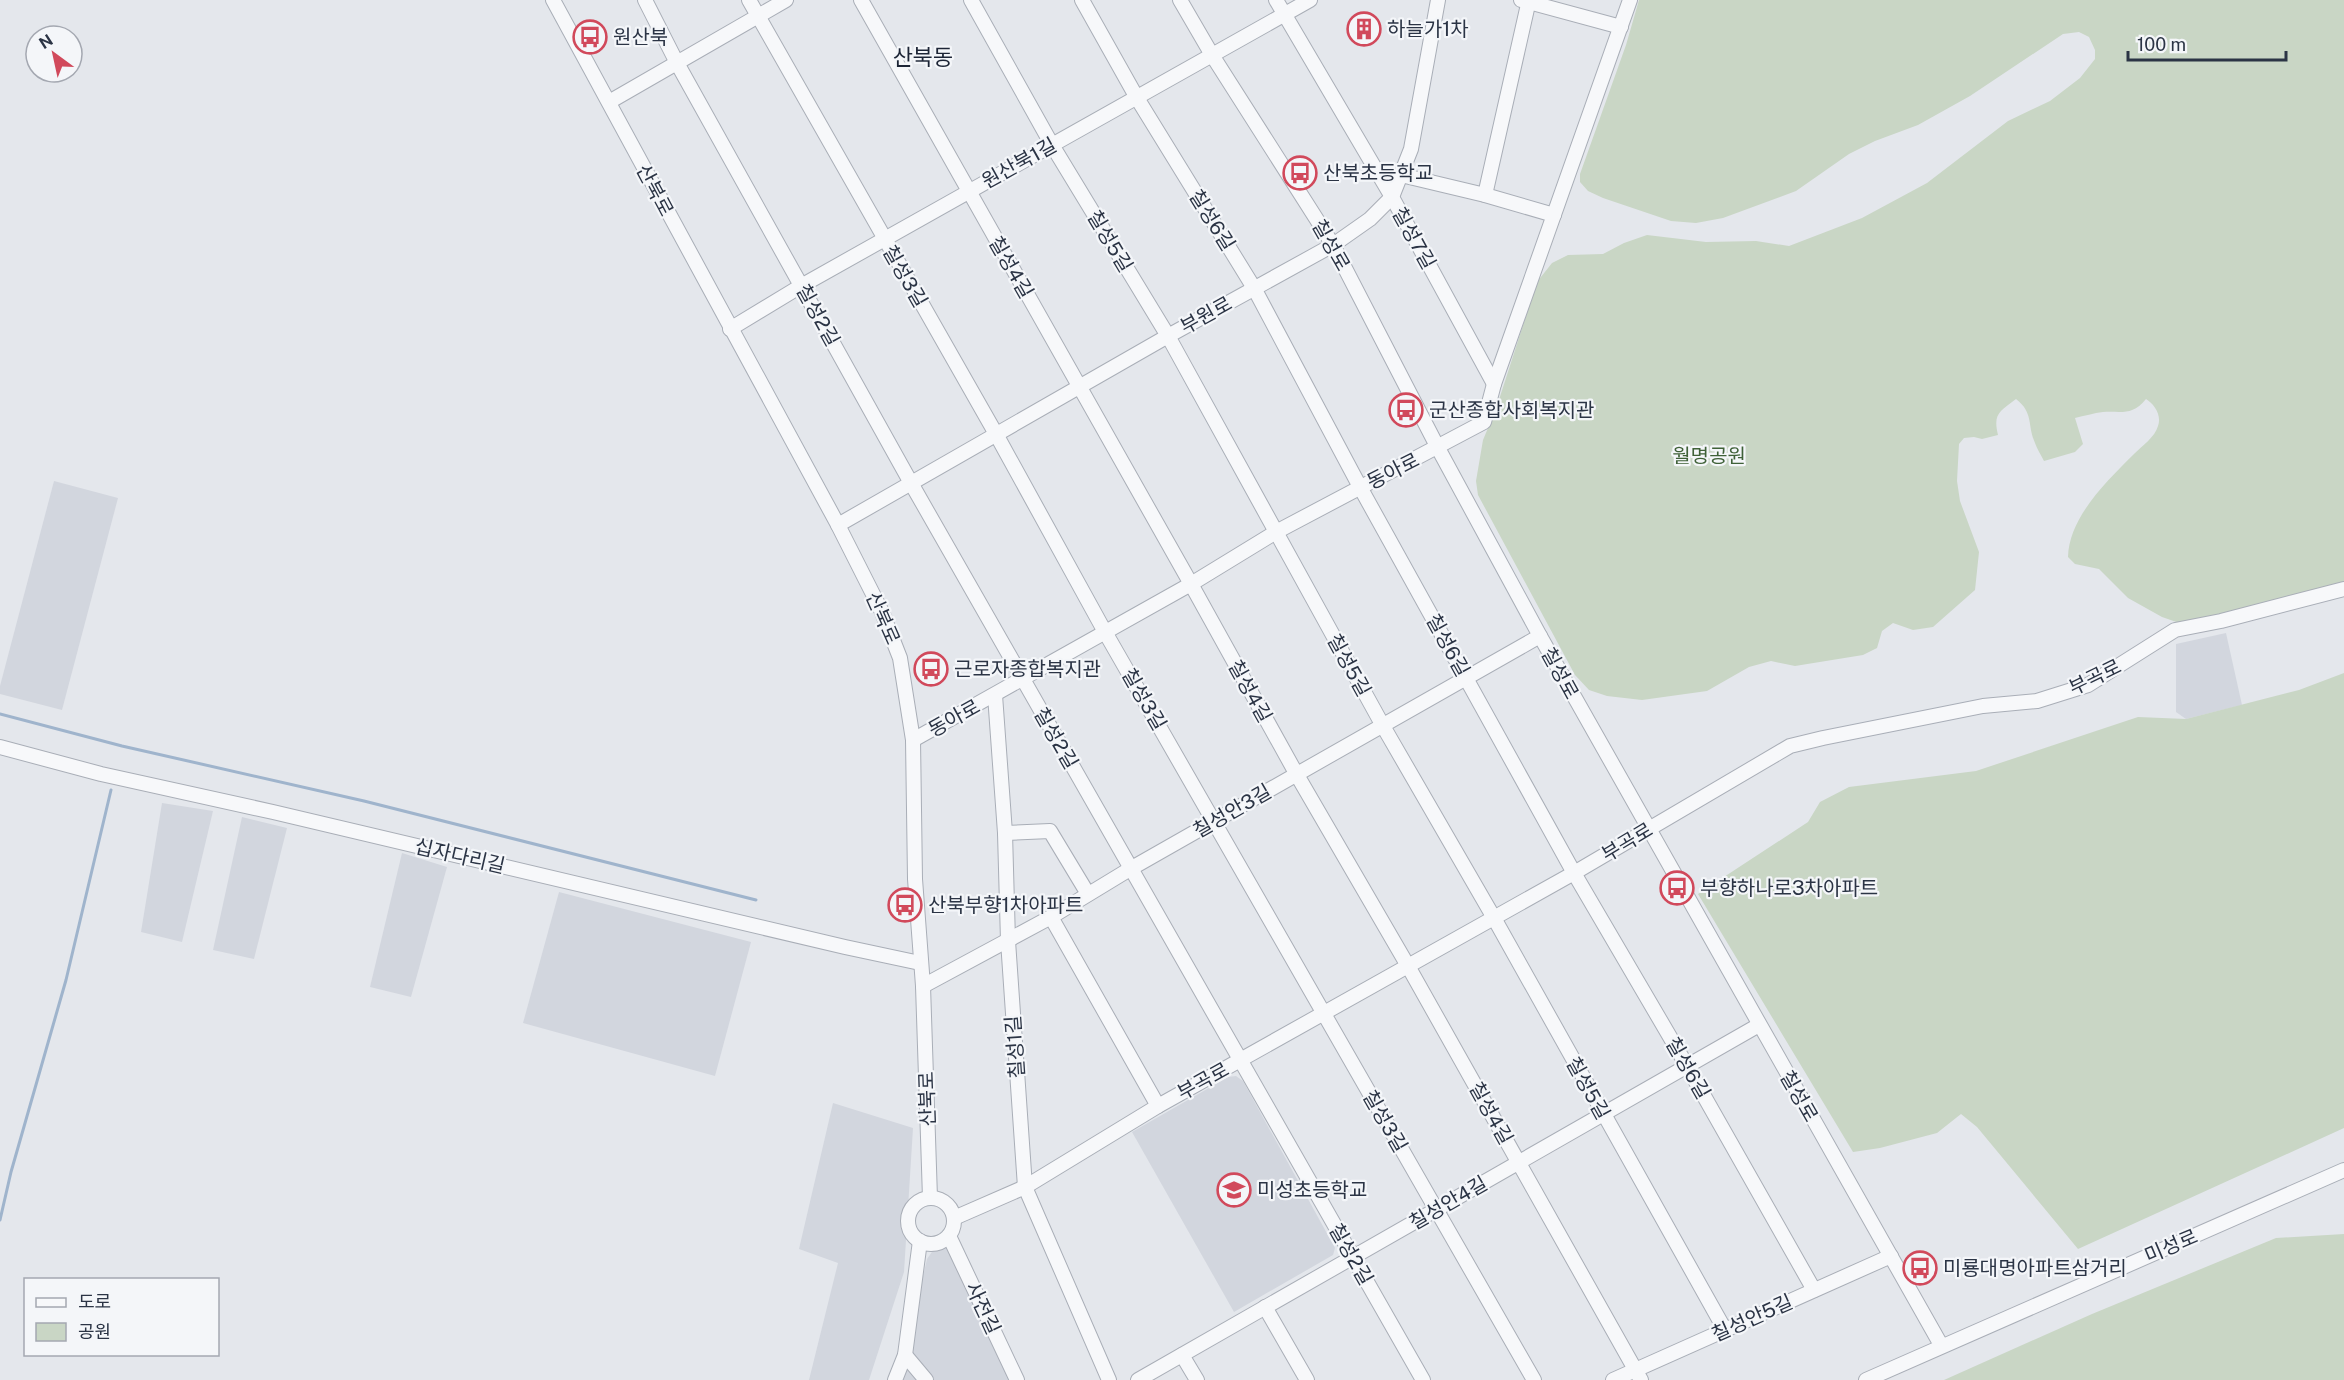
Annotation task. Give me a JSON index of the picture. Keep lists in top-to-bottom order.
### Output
{
  "streets": {
    "street": [
      "원산북1길",
      "산북로",
      "칠성6길",
      "칠성7길",
      "칠성5길",
      "칠성로",
      "칠성4길",
      "칠성3길",
      "칠성2길",
      "부원로",
      "동아로",
      "부곡로",
      "칠성안3길",
      "십자다리길",
      "칠성1길",
      "칠성안4길",
      "미성로",
      "사전길",
      "칠성안5길"
    ]
  },
  "crossings": [
    ["원산북1길", "산북로"],
    ["원산북1길", "칠성6길"],
    ["원산북1길", "칠성7길"],
    ["원산북1길", "칠성5길"],
    ["원산북1길", "칠성로"],
    ["원산북1길", "칠성4길"],
    ["원산북1길", "칠성3길"],
    ["원산북1길", "칠성2길"],
    ["산북로", "부원로"],
    ["산북로", "동아로"],
    ["산북로", "부곡로"],
    ["산북로", "칠성안3길"],
    ["산북로", "십자다리길"],
    ["산북로", "사전길"],
    ["칠성6길", "부원로"],
    ["칠성6길", "동아로"],
    ["칠성6길", "부곡로"],
    ["칠성6길", "칠성안3길"],
    ["칠성6길", "칠성안4길"],
    ["칠성6길", "칠성안5길"],
    ["칠성7길", "부원로"],
    ["칠성7길", "동아로"],
    ["칠성5길", "부원로"],
    ["칠성5길", "동아로"],
    ["칠성5길", "부곡로"],
    ["칠성5길", "칠성안3길"],
    ["칠성5길", "칠성안4길"],
    ["칠성5길", "칠성안5길"],
    ["칠성로", "부원로"],
    ["칠성로", "동아로"],
    ["칠성로", "부곡로"],
    ["칠성로", "칠성안3길"],
    ["칠성로", "칠성안4길"],
    ["칠성로", "미성로"],
    ["칠성로", "칠성안5길"],
    ["칠성4길", "부원로"],
    ["칠성4길", "동아로"],
    ["칠성4길", "부곡로"],
    ["칠성4길", "칠성안3길"],
    ["칠성4길", "칠성안4길"],
    ["칠성4길", "칠성안5길"],
    ["칠성3길", "부원로"],
    ["칠성3길", "동아로"],
    ["칠성3길", "부곡로"],
    ["칠성3길", "칠성안3길"],
    ["칠성3길", "칠성안4길"],
    ["칠성2길", "부원로"],
    ["칠성2길", "동아로"],
    ["칠성2길", "부곡로"],
    ["칠성2길", "칠성안3길"],
    ["칠성2길", "칠성안4길"],
    ["동아로", "칠성1길"],
    ["부곡로", "칠성1길"],
    ["부곡로", "사전길"],
    ["칠성안3길", "칠성1길"]
  ],
  "districts": ["산북동"],
  "parks": ["월명공원"],
  "places": {
    "building": ["하늘가1차"],
    "bus stop": [
      "원산북",
      "산북초등학교",
      "군산종합사회복지관",
      "근로자종합복지관",
      "부향하나로3차아파트",
      "산북부향1차아파트",
      "미룡대명아파트삼거리"
    ],
    "school or university": ["미성초등학교"]
  },
  "legend": ["도로", "공원"],
  "scale_bar": "100 m",
  "north": "top left"
}
